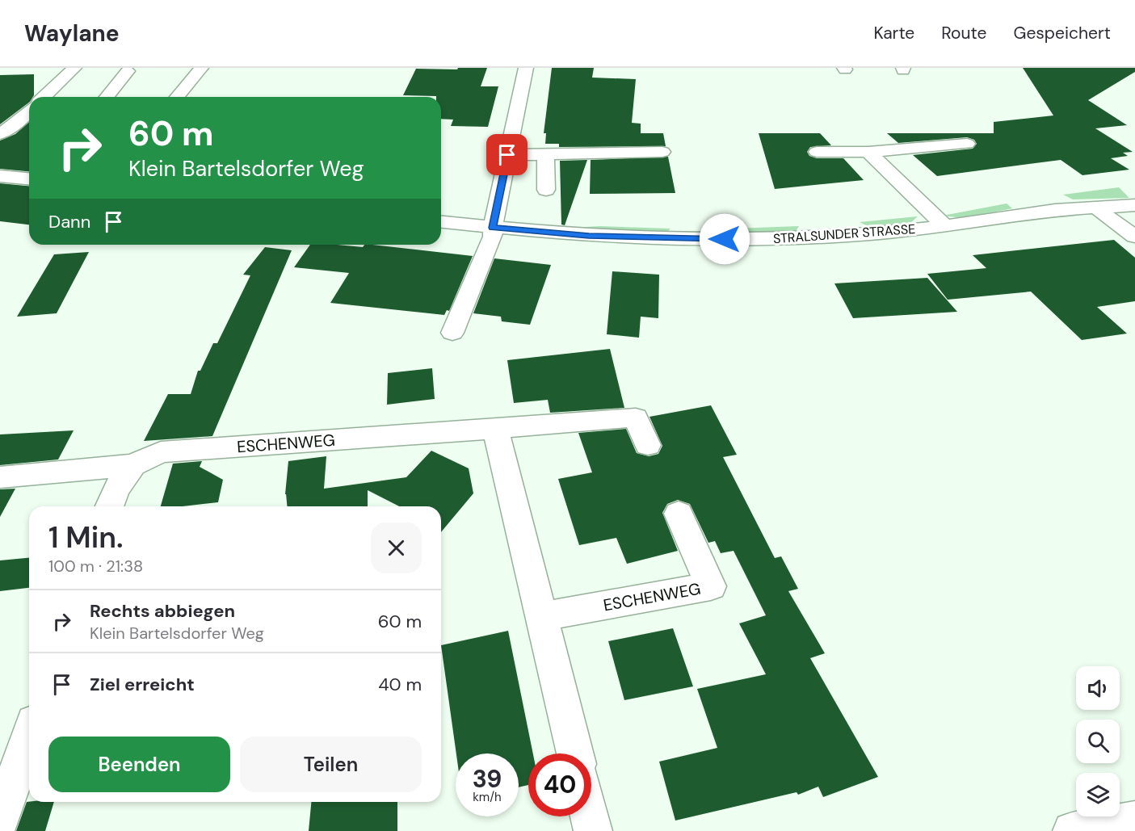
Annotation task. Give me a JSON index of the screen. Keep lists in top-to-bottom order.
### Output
{
  "streets": {
    "street": ["STRALSUNDER STRASSE", "ESCHENWEG"]
  },
  "page": {
    "header": "Waylane",
    "nav": ["Karte", "Route", "Gespeichert"],
    "turn": ["60 m", "Klein Bartelsdorfer Weg"],
    "then": "Dann",
    "heading": ["1 Min.", "100 m · 21:38"],
    "list": [
      {
        "name": "Rechts abbiegen",
        "note": "Klein Bartelsdorfer Weg",
        "value": "60 m"
      },
      {
        "name": "Ziel erreicht",
        "value": "40 m"
      }
    ],
    "buttons": ["Beenden", "Teilen"],
    "speed": "39 km/h",
    "limit": "40"
  }
}
